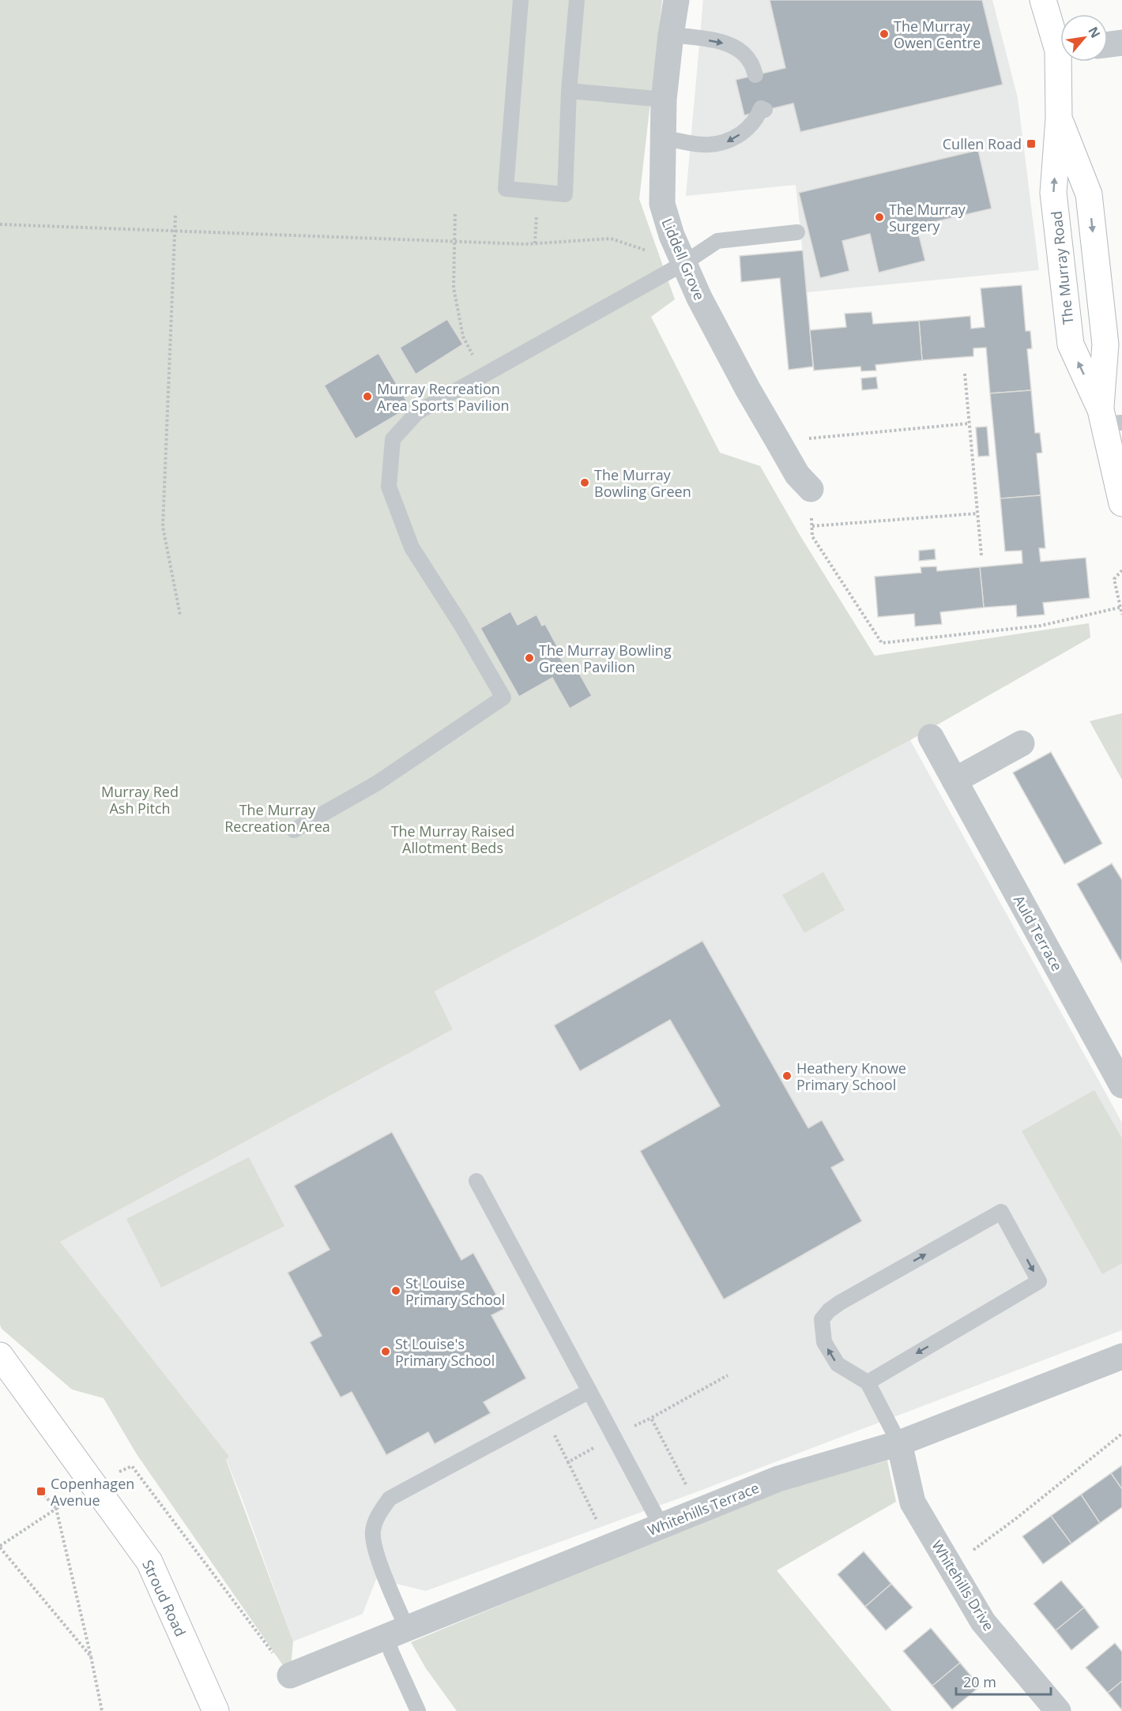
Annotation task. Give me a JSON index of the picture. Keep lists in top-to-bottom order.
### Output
{
  "streets": {
    "street": [
      "Liddell Grove",
      "The Murray Road",
      "Auld Terrace",
      "Whitehills Terrace",
      "Whitehills Drive",
      "Stroud Road"
    ]
  },
  "crossings": [
    ["Whitehills Terrace", "Whitehills Drive"]
  ],
  "parks": ["Murray Red Ash Pitch", "The Murray Recreation Area", "The Murray Raised Allotment Beds"],
  "places": {
    "other": [
      "The Murray Owen Centre",
      "The Murray Surgery",
      "Murray Recreation Area Sports Pavilion",
      "The Murray Bowling Green",
      "The Murray Bowling Green Pavilion",
      "Heathery Knowe Primary School",
      "St Louise Primary School",
      "St Louise's Primary School"
    ],
    "transit": ["Cullen Road", "Copenhagen Avenue"]
  },
  "scale_bar": "20 m",
  "north": "top right"
}
